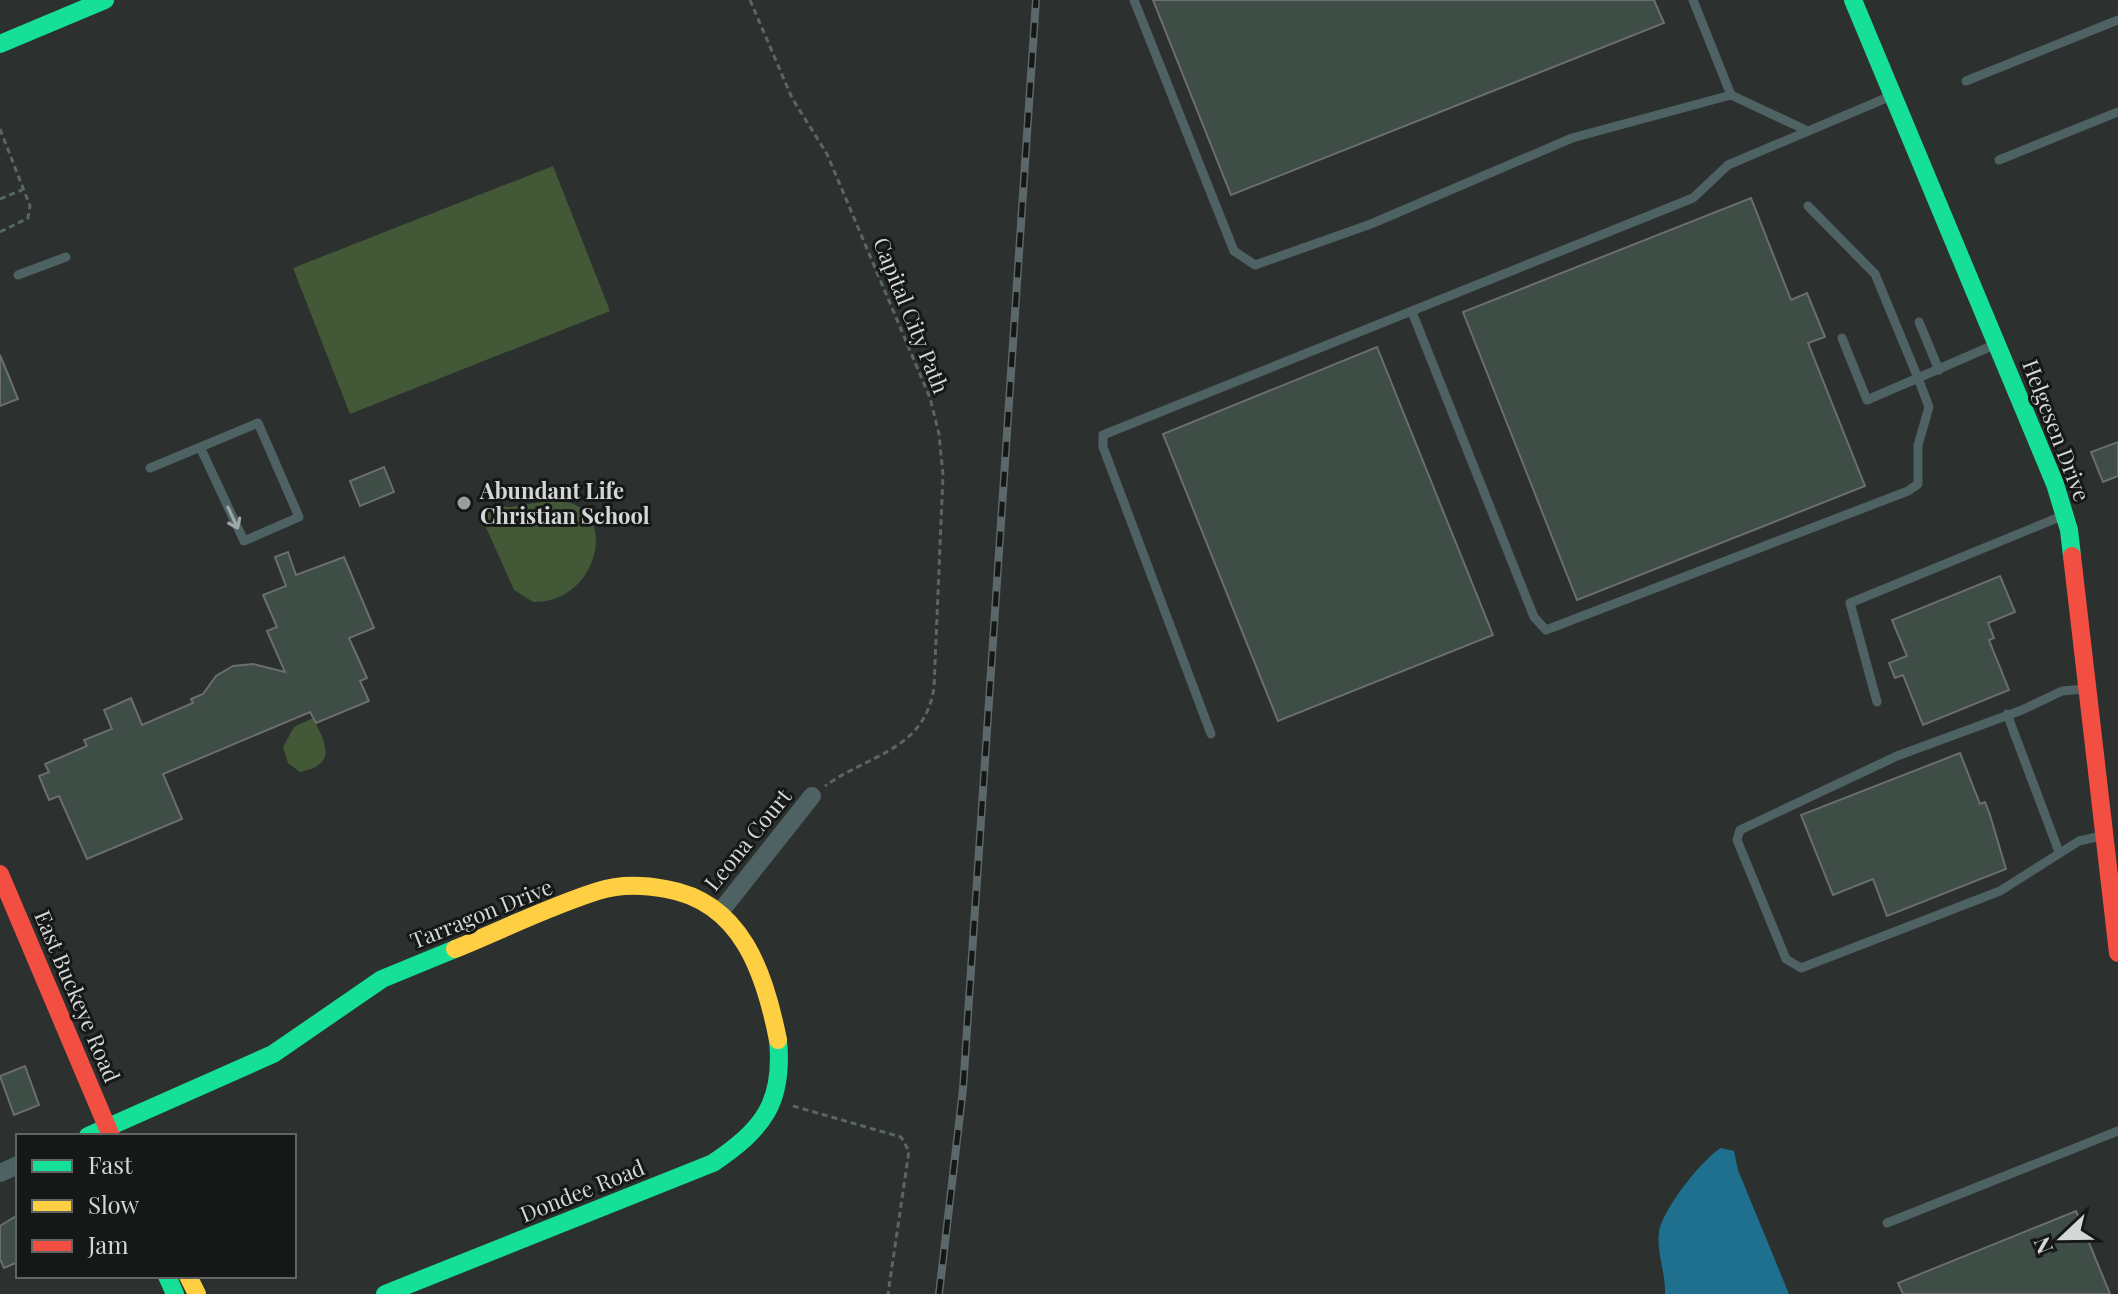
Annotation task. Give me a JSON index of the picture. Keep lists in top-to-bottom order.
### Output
{
  "streets": {
    "street": [
      "Helgesen Drive",
      "Leona Court",
      "Tarragon Drive",
      "East Buckeye Road",
      "Dondee Road"
    ],
    "path": ["Capital City Path"]
  },
  "crossings": [
    ["Capital City Path", "Leona Court"],
    ["Leona Court", "Tarragon Drive"],
    ["Tarragon Drive", "East Buckeye Road"],
    ["Tarragon Drive", "Dondee Road"]
  ],
  "places": ["Abundant Life Christian School"],
  "legend": ["Fast", "Slow", "Jam"],
  "north": "left"
}
